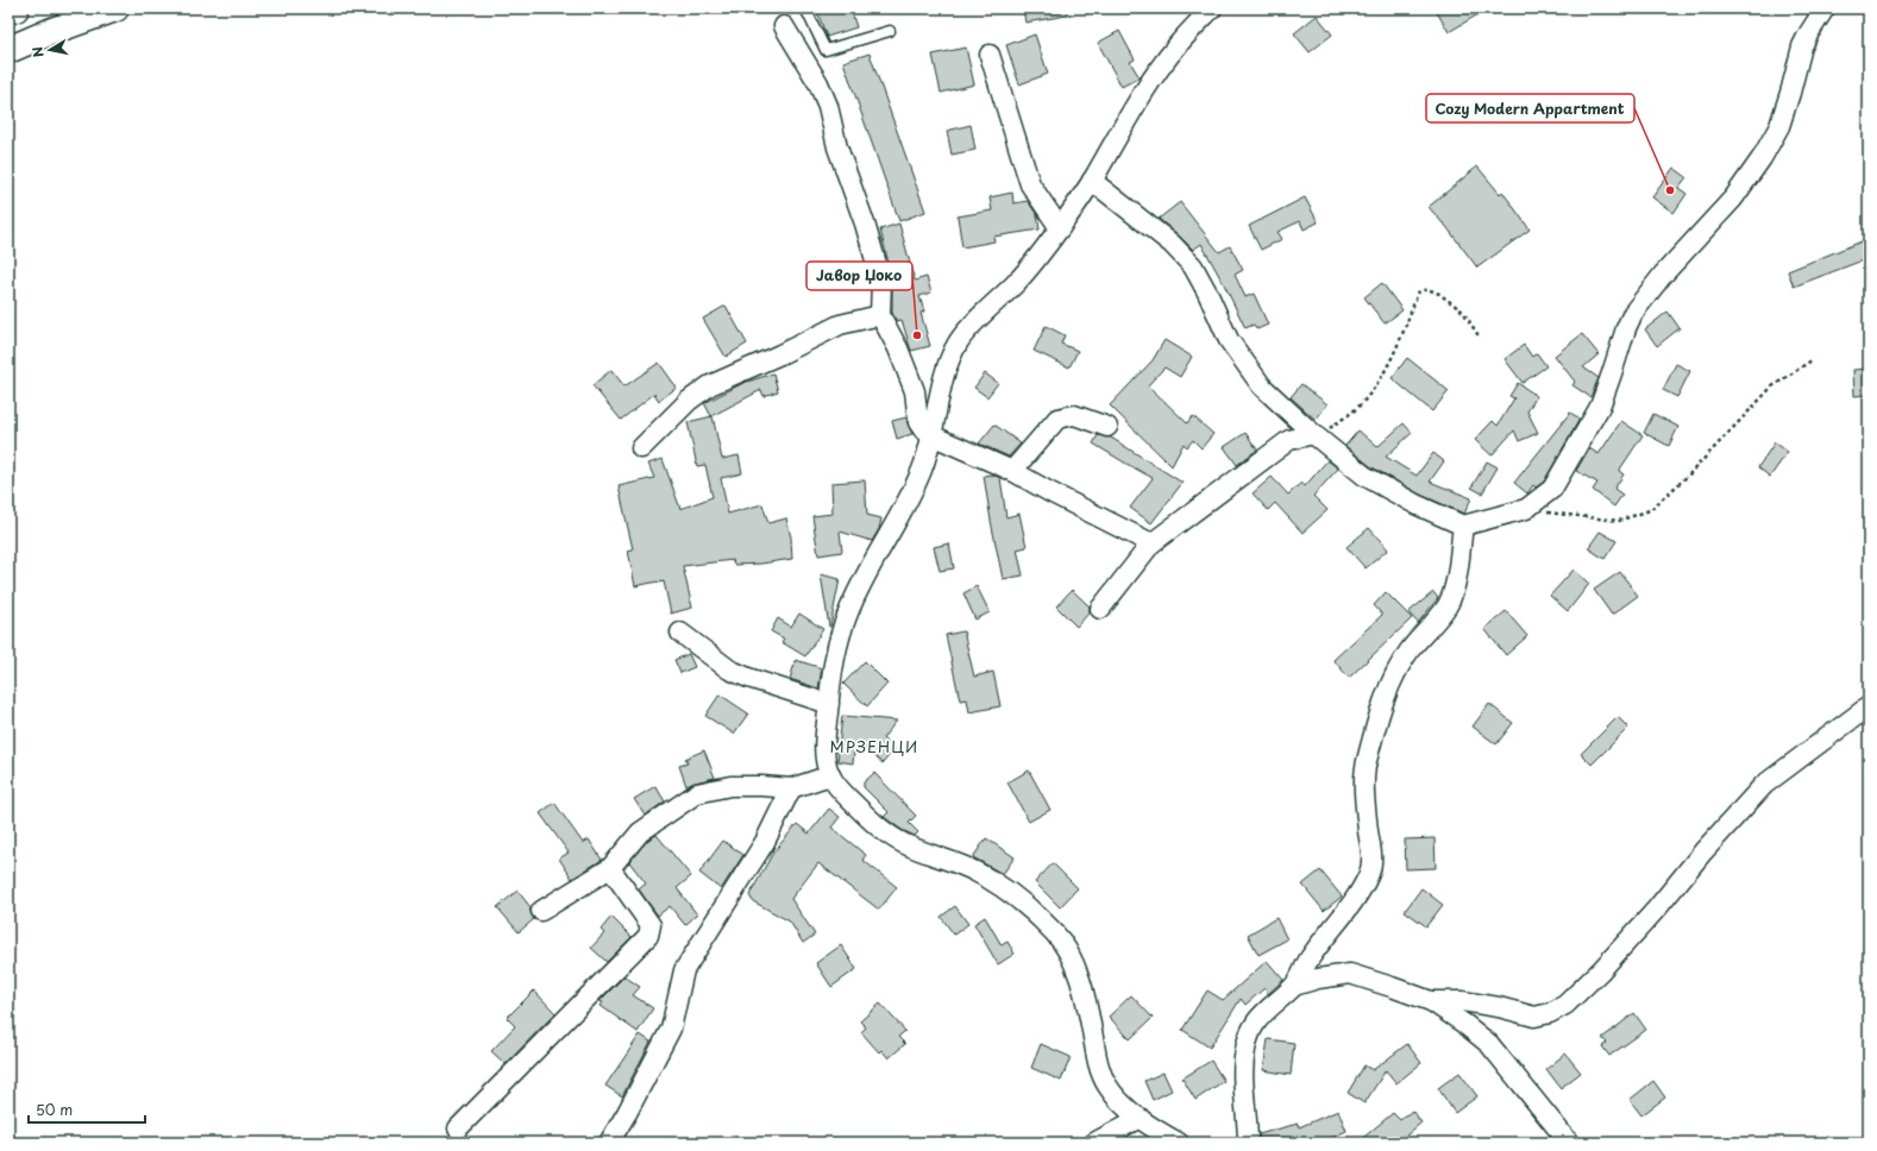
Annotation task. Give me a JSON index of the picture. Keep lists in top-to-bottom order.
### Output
{
  "districts": ["МРЗЕНЦИ"],
  "places": ["Cozy Modern Appartment", "Јавор Џоко"],
  "scale_bar": "50 m",
  "north": "left"
}
